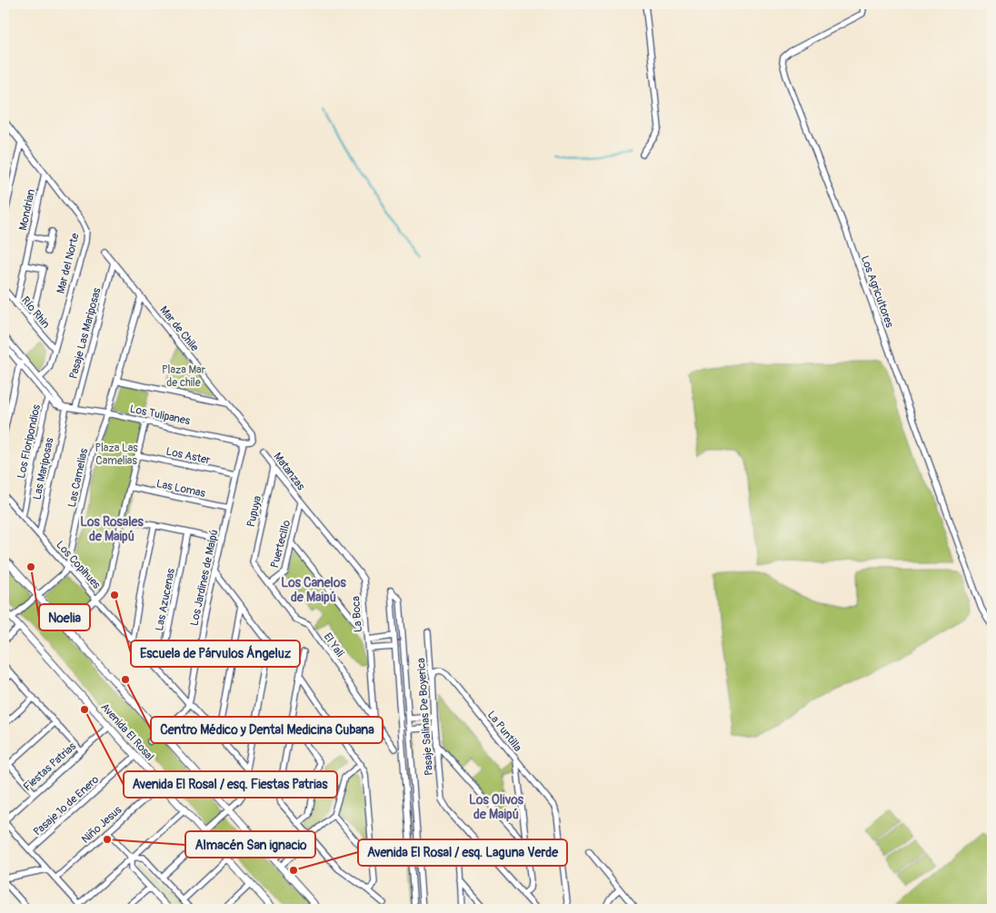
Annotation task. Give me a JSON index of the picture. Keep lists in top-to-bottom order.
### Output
{
  "streets": {
    "street": [
      "Mondrian",
      "Mar del Norte",
      "Los Agricultores",
      "Río Rhin",
      "Mar de Chile",
      "Pasaje Las Mariposas",
      "Los Tulipanes",
      "Los Floripondios",
      "Los Aster",
      "Las Mariposas",
      "Matanzas",
      "Las Camelias",
      "Las Lomas",
      "Pupuya",
      "Puertecillo",
      "Los Copihues",
      "Los Jardines de Maipú",
      "Las Azucenas",
      "La Boca",
      "El Yali",
      "Pasaje Salinas De Boyerica",
      "La Puntilla",
      "Avenida El Rosal",
      "Fiestas Patrias",
      "Pasaje 1º de Enero",
      "Niño Jesus"
    ]
  },
  "crossings": [
    ["Mondrian", "Mar del Norte"],
    ["Mondrian", "Río Rhin"],
    ["Mar del Norte", "Río Rhin"],
    ["Mar del Norte", "Los Tulipanes"],
    ["Mar de Chile", "Pasaje Las Mariposas"],
    ["Mar de Chile", "Los Tulipanes"],
    ["Mar de Chile", "Las Camelias"],
    ["Pasaje Las Mariposas", "Los Tulipanes"],
    ["Los Tulipanes", "Los Floripondios"],
    ["Los Tulipanes", "Las Mariposas"],
    ["Los Tulipanes", "Las Camelias"],
    ["Los Tulipanes", "Los Jardines de Maipú"],
    ["Los Floripondios", "Los Copihues"],
    ["Los Aster", "Los Jardines de Maipú"],
    ["Las Mariposas", "Los Copihues"],
    ["Matanzas", "Pupuya"],
    ["Matanzas", "Puertecillo"],
    ["Matanzas", "La Boca"],
    ["Las Camelias", "Los Copihues"],
    ["Las Lomas", "Los Jardines de Maipú"],
    ["Pupuya", "El Yali"],
    ["Puertecillo", "La Boca"],
    ["Puertecillo", "El Yali"],
    ["Los Copihues", "Los Jardines de Maipú"],
    ["Los Copihues", "Las Azucenas"],
    ["La Boca", "El Yali"],
    ["Pasaje Salinas De Boyerica", "La Puntilla"],
    ["Avenida El Rosal", "Fiestas Patrias"],
    ["Avenida El Rosal", "Pasaje 1º de Enero"],
    ["Avenida El Rosal", "Niño Jesus"]
  ],
  "districts": ["Los Rosales de Maipú", "Los Canelos de Maipú", "Los Olivos de Maipú"],
  "parks": ["Plaza Mar de chile", "Plaza Las Camelias"],
  "places": [
    "Noelia",
    "Escuela de Párvulos Ángeluz",
    "Centro Médico y Dental Medicina Cubana",
    "Avenida El Rosal / esq. Fiestas Patrias",
    "Almacén San ignacio",
    "Avenida El Rosal / esq. Laguna Verde"
  ]
}
